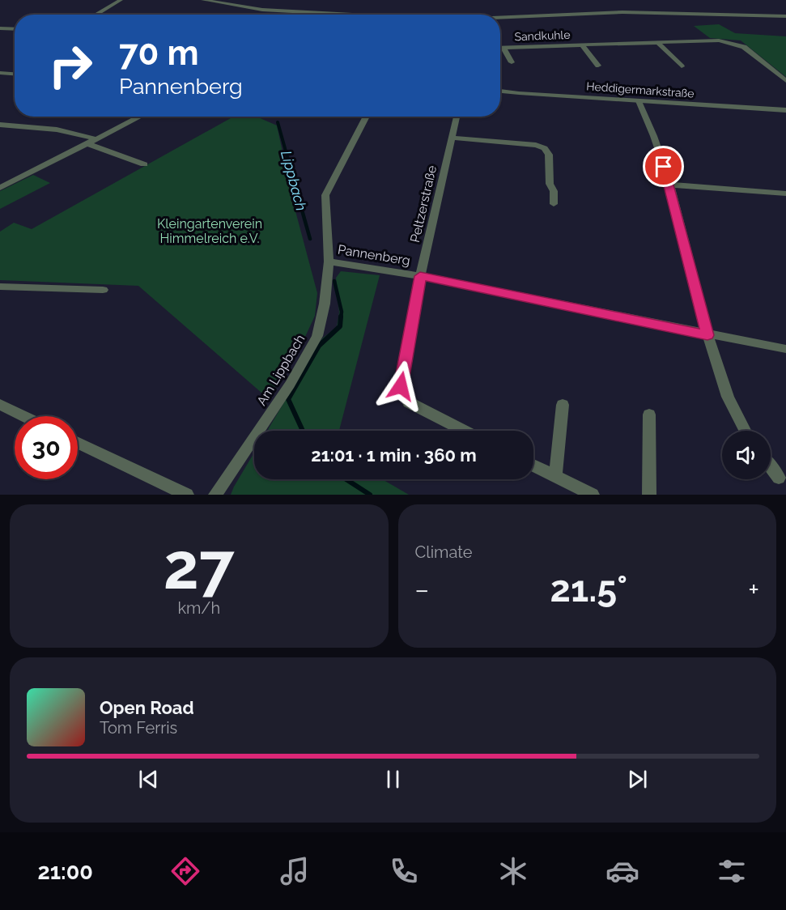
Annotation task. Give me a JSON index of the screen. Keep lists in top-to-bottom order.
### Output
{
  "streets": {
    "street": [
      "Sandkuhle",
      "Heddigermarkstraße",
      "Peltzerstraße",
      "Pannenberg",
      "Am Lippbach"
    ]
  },
  "crossings": [
    ["Peltzerstraße", "Pannenberg"],
    ["Pannenberg", "Am Lippbach"]
  ],
  "water": ["Lippbach"],
  "parks": ["Kleingartenverein Himmelreich e.V."],
  "page": {
    "turn": ["70 m", "Pannenberg"],
    "limit": "30",
    "trip": "21:01 · 1 min · 360 m",
    "tile": [
      ["27", "km/h"],
      "Climate"
    ],
    "heat": ["−", "21.5°", "+"],
    "song": ["Open Road", "Tom Ferris"],
    "tabs": "21:00"
  }
}
